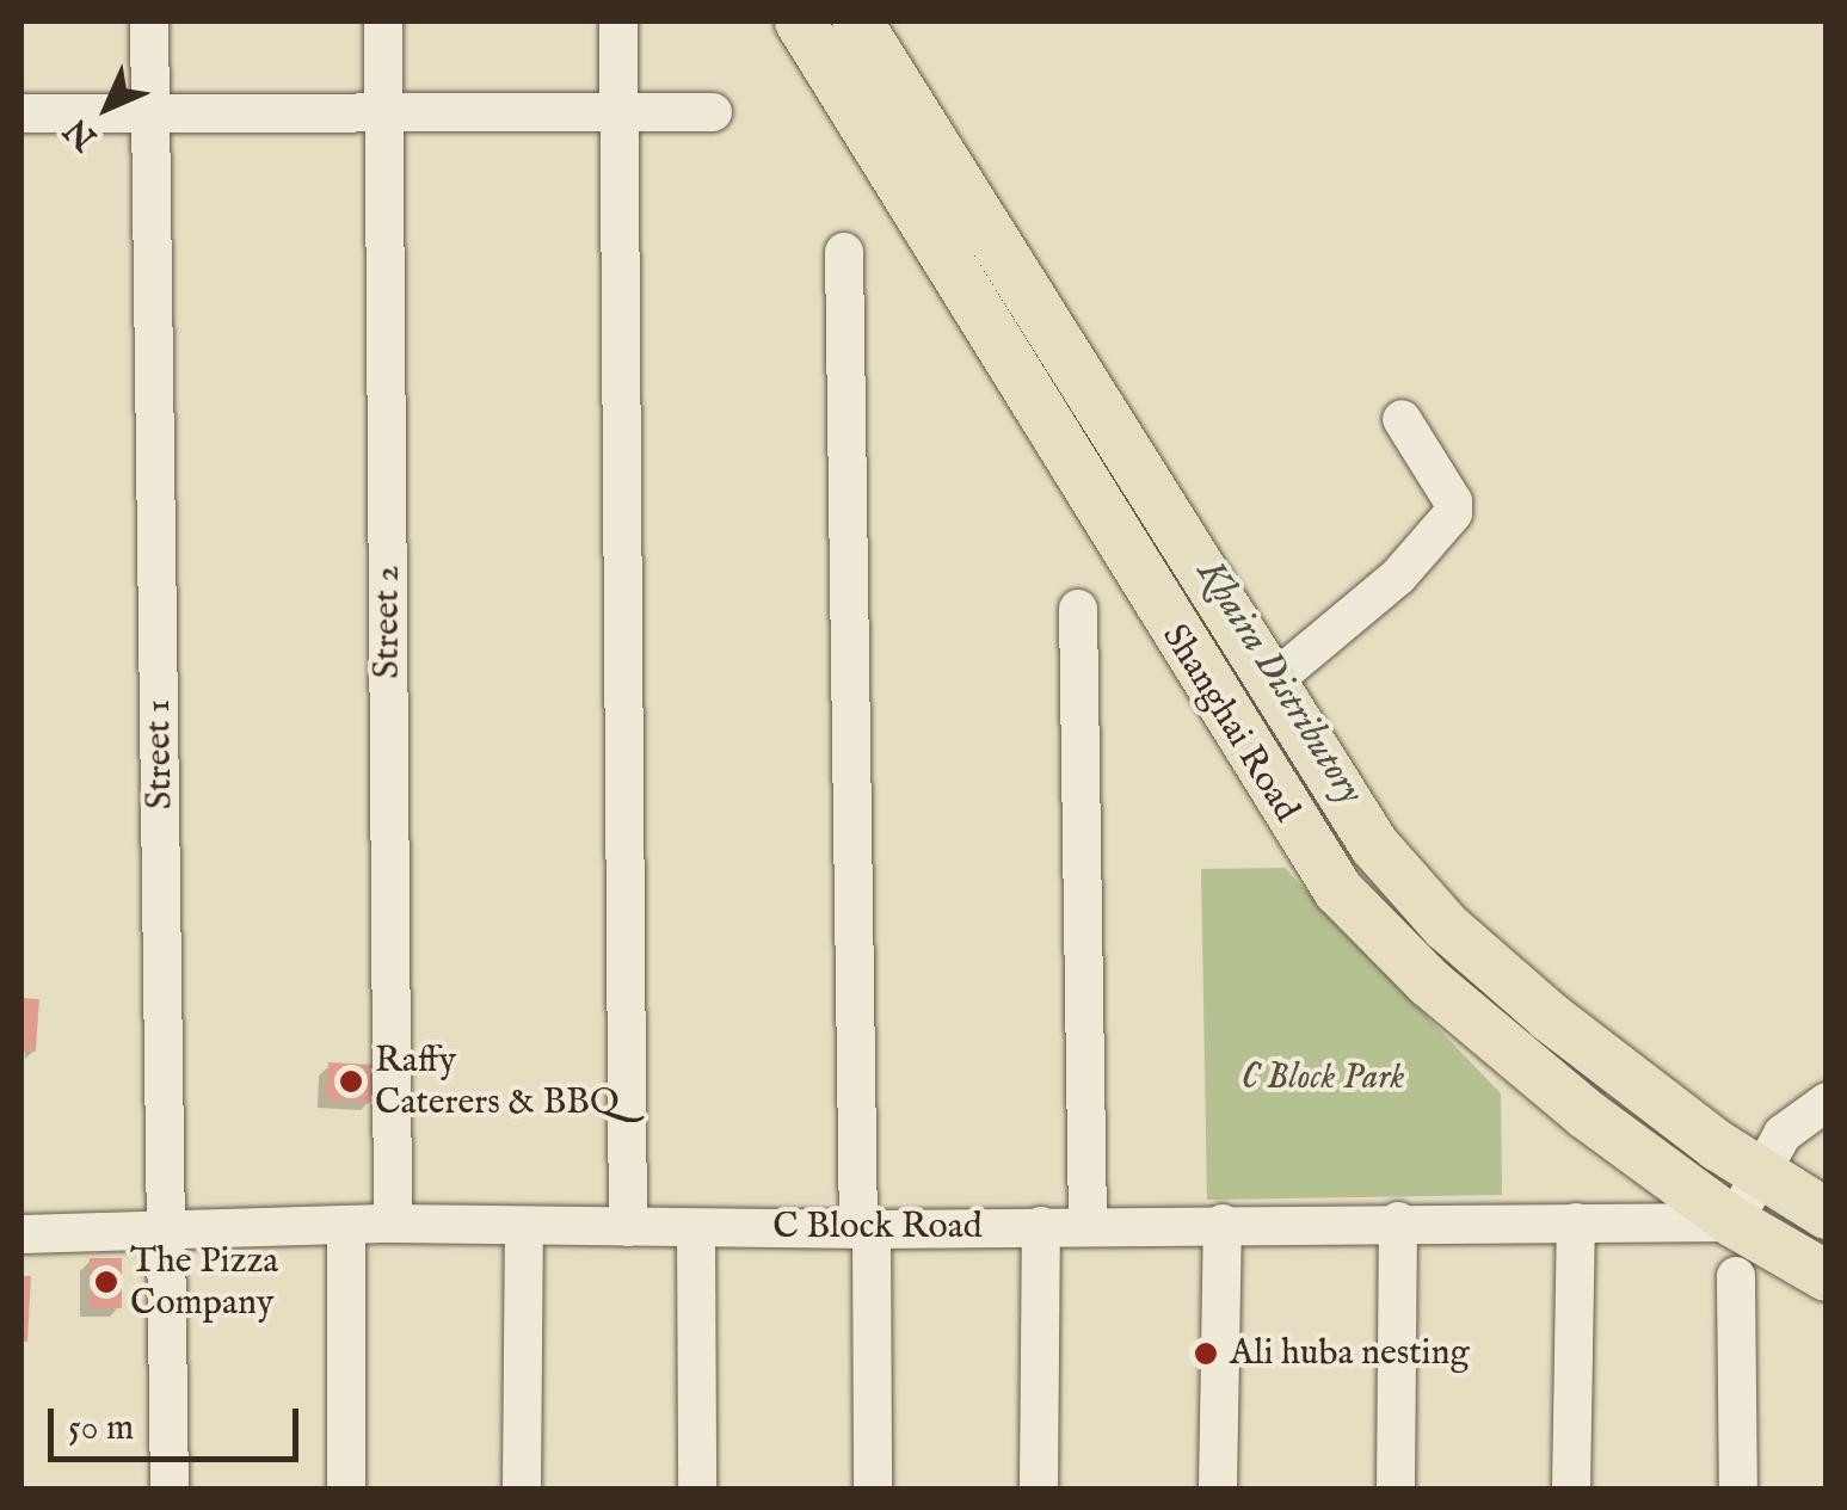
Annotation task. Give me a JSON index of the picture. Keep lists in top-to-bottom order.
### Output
{
  "streets": {
    "main road": ["Shanghai Road"],
    "street": ["Street 2", "Street 1", "C Block Road"]
  },
  "crossings": [
    ["Street 2", "C Block Road"],
    ["Shanghai Road", "C Block Road"],
    ["Street 1", "C Block Road"]
  ],
  "water": ["Khaira Distributory"],
  "parks": ["C Block Park"],
  "places": ["Raffy Caterers & BBQ", "The Pizza Company", "Ali huba nesting"],
  "scale_bar": "50 m",
  "north": "bottom left"
}
